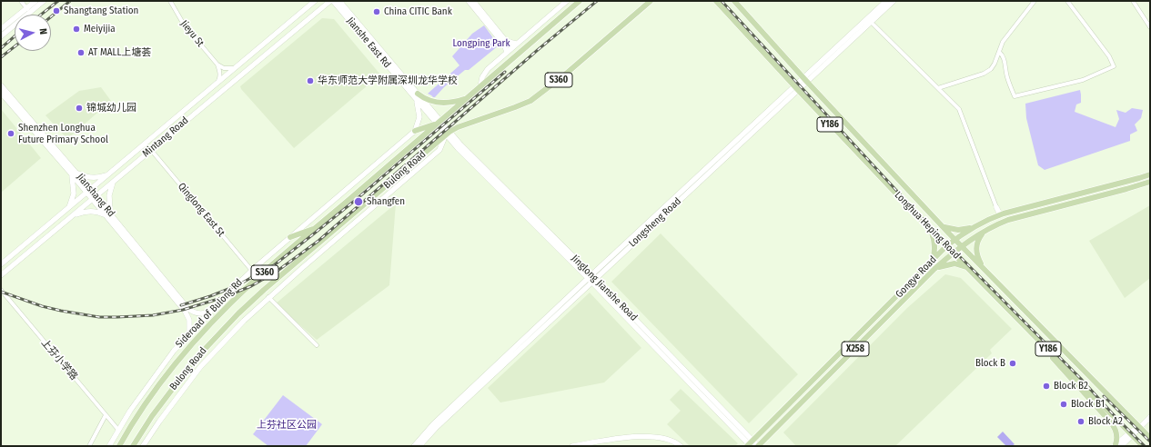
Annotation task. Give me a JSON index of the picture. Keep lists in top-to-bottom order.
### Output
{
  "streets": {
    "main road": [
      "Jianshe East Rd",
      "S360",
      "Y186",
      "Mintang Road",
      "Bulong Road",
      "Jianshang Rd",
      "Longsheng Road",
      "Longhua Heping Road",
      "Gongye Road",
      "Jinglong Jianshe Road",
      "Sideroad of Bulong Rd",
      "X258"
    ],
    "street": ["Jieyu St", "Qinglong East St", "上芬小学路"]
  },
  "crossings": [
    ["Jianshe East Rd", "Mintang Road"],
    ["Jianshe East Rd", "Bulong Road"],
    ["Jianshe East Rd", "Jinglong Jianshe Road"],
    ["Mintang Road", "Jianshang Rd"],
    ["Mintang Road", "Qinglong East St"],
    ["Bulong Road", "Jinglong Jianshe Road"],
    ["Qinglong East St", "Sideroad of Bulong Rd"],
    ["Longsheng Road", "Longhua Heping Road"],
    ["Longsheng Road", "Jinglong Jianshe Road"],
    ["Longhua Heping Road", "Gongye Road"],
    ["Gongye Road", "Jinglong Jianshe Road"],
    ["Sideroad of Bulong Rd", "上芬小学路"]
  ],
  "parks": ["Longping Park", "上芬社区公园"],
  "places": [
    "Shangtang Station",
    "China CITIC Bank",
    "Meiyijia",
    "AT MALL上塘荟",
    "华东师范大学附属深圳龙华学校",
    "锦城幼儿园",
    "Shenzhen Longhua Future Primary School",
    "Shangfen",
    "Block B",
    "Block B2",
    "Block B1",
    "Block A2"
  ],
  "north": "right"
}
